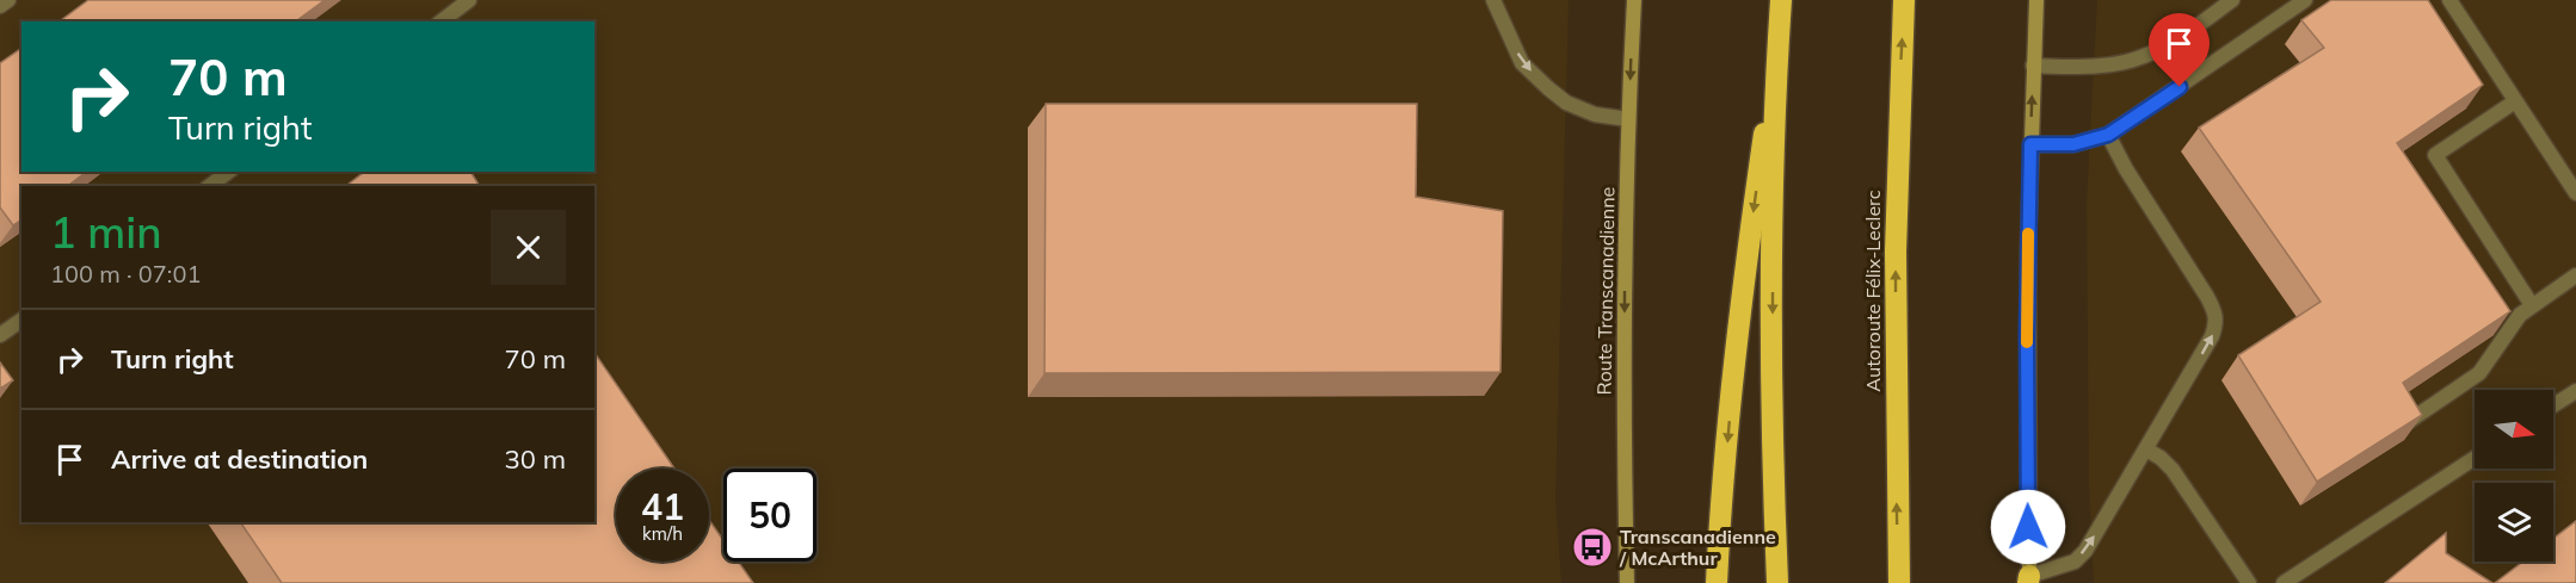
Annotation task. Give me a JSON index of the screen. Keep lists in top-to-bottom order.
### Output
{
  "streets": {
    "highway": ["Autoroute Félix-Leclerc"],
    "main road": ["Route Transcanadienne"]
  },
  "one_way": ["Route Transcanadienne"],
  "places": {
    "bus stop": ["Transcanadienne / McArthur"]
  },
  "north": "right",
  "page": {
    "turn": ["70 m", "Turn right"],
    "heading": ["1 min", "100 m · 07:01"],
    "list": [
      {
        "name": "Turn right",
        "value": "70 m"
      },
      {
        "name": "Arrive at destination",
        "value": "30 m"
      }
    ],
    "speed": "41 km/h",
    "limit": "50"
  }
}
